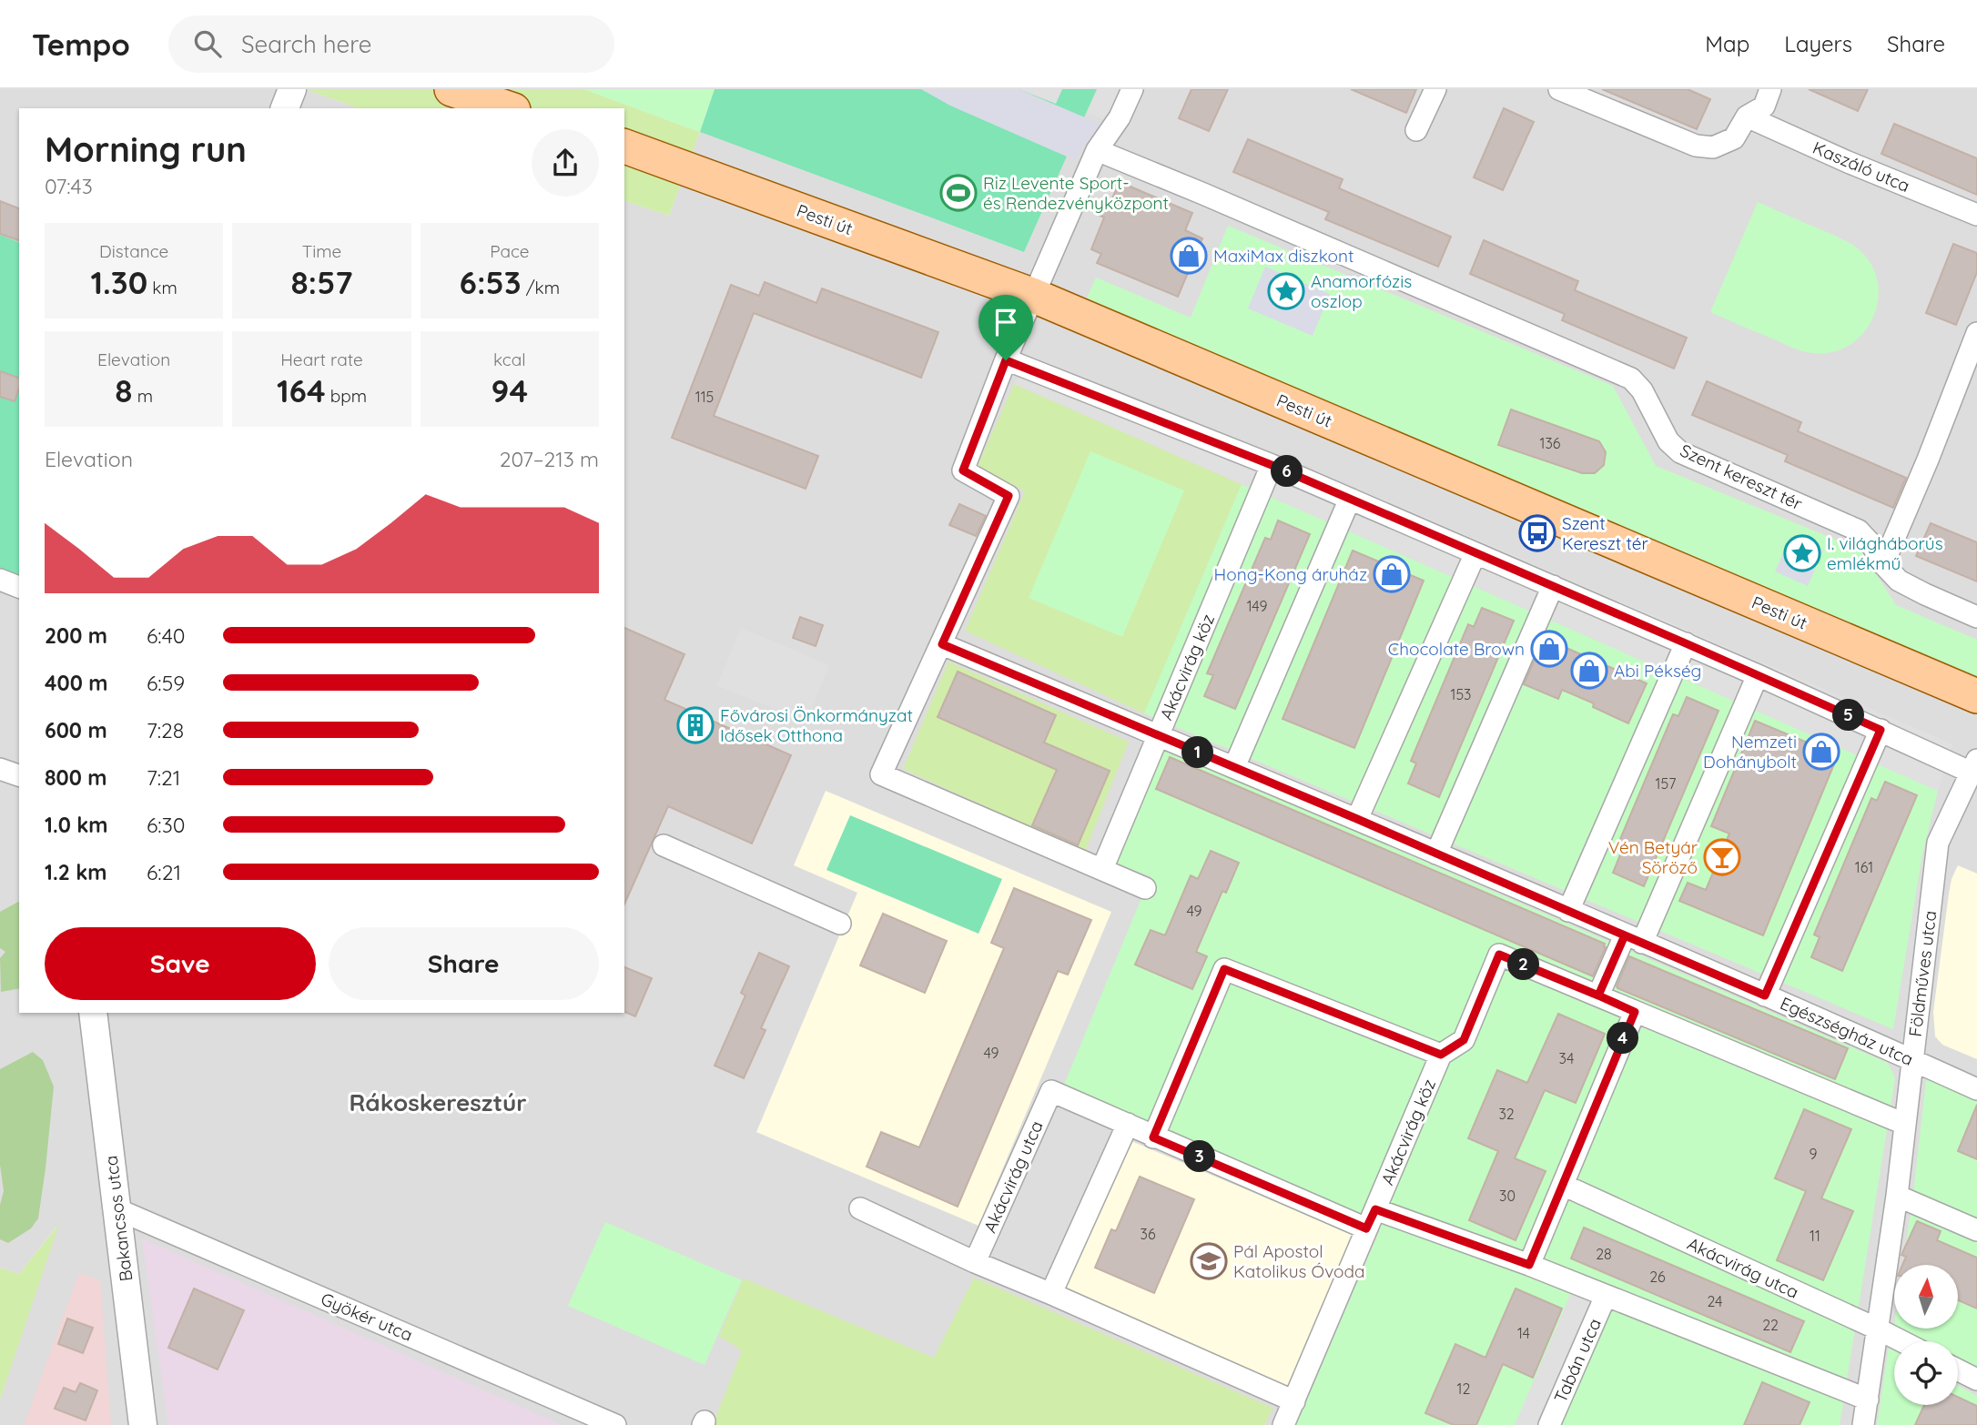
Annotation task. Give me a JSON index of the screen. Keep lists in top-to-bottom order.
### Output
{
  "streets": {
    "main road": ["Pesti út"],
    "street": [
      "Kaszáló utca",
      "Szent kereszt tér",
      "Akácvirág köz",
      "Földműves utca",
      "Egészségház utca",
      "Akácvirág utca",
      "Bakancsos utca",
      "Gyökér utca",
      "Tabán utca"
    ]
  },
  "crossings": [
    ["Akácvirág köz", "Egészségház utca"],
    ["Földműves utca", "Egészségház utca"],
    ["Földműves utca", "Akácvirág utca"],
    ["Bakancsos utca", "Gyökér utca"]
  ],
  "districts": ["Rákoskeresztúr"],
  "places": {
    "sports": ["Riz Levente Sport- és Rendezvényközpont"],
    "shop": [
      "MaxiMax diszkont",
      "Hong-Kong áruház",
      "Chocolate Brown",
      "Abi Pékség",
      "Nemzeti Dohánybolt"
    ],
    "place": ["Anamorfózis oszlop", "I. világháborús emlékmű"],
    "bus stop": ["Szent Kereszt tér"],
    "building": ["Fővárosi Önkormányzat Idősek Otthona"],
    "bar": ["Vén Betyár Söröző"],
    "school or university": ["Pál Apostol Katolikus Óvoda"]
  },
  "house_numbers": [
    "115",
    "136",
    "149",
    "153",
    "157",
    "161",
    "49",
    "49",
    "34",
    "32",
    "9",
    "30",
    "36",
    "11",
    "28",
    "26",
    "24",
    "22",
    "14",
    "12"
  ],
  "north": "top",
  "page": {
    "header": "Tempo",
    "search": "Search here",
    "nav": ["Map", "Layers", "Share"],
    "heading": ["Morning run", "07:43"],
    "stats": [
      ["Distance", "1.30 km"],
      ["Time", "8:57"],
      ["Pace", "6:53 /km"],
      ["Elevation", "8 m"],
      ["Heart rate", "164 bpm"],
      ["kcal", "94"]
    ],
    "chart": ["Elevation", "207–213 m"],
    "pins": [
      "6",
      "5",
      "1",
      "2",
      "4",
      "3"
    ],
    "list": [
      {
        "name": "200 m",
        "note": "6:40"
      },
      {
        "name": "400 m",
        "note": "6:59"
      },
      {
        "name": "600 m",
        "note": "7:28"
      },
      {
        "name": "800 m",
        "note": "7:21"
      },
      {
        "name": "1.0 km",
        "note": "6:30"
      },
      {
        "name": "1.2 km",
        "note": "6:21"
      }
    ],
    "buttons": ["Save", "Share"]
  }
}
